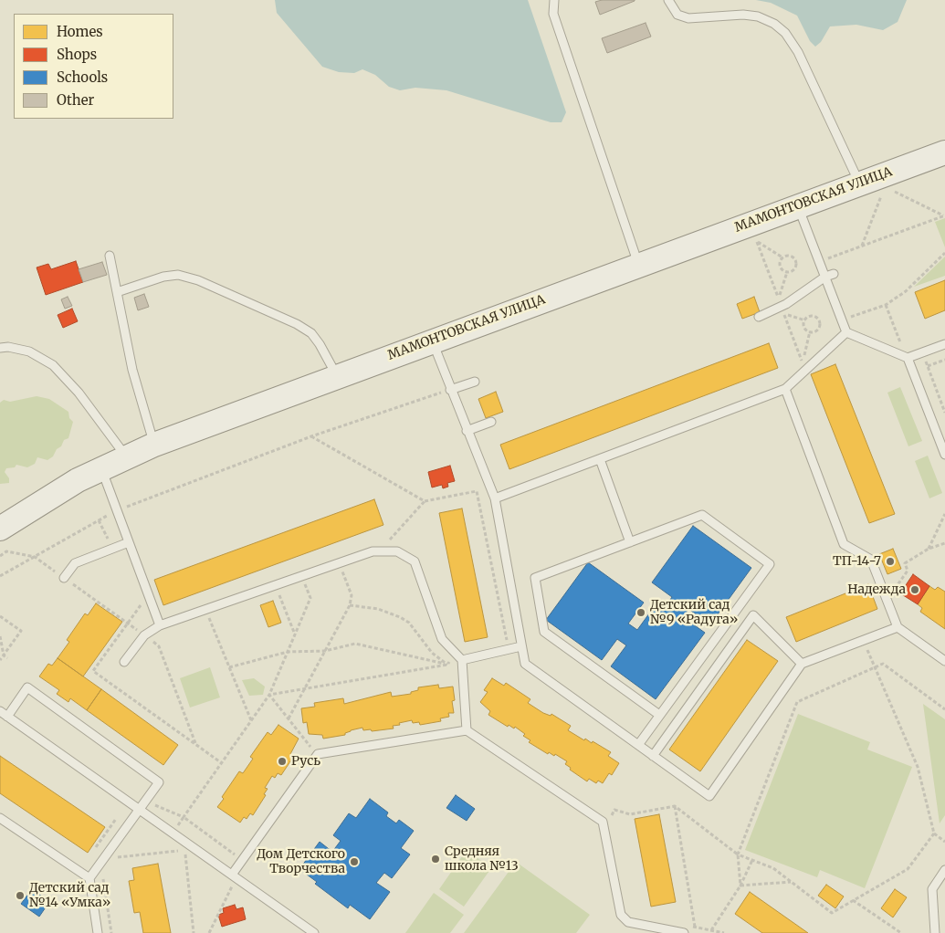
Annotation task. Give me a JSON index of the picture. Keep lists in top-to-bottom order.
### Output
{
  "streets": {
    "street": ["МАМОНТОВСКАЯ УЛИЦА"]
  },
  "places": [
    "ТП-14-7",
    "Надежда",
    "Детский сад №9 «Радуга»",
    "Русь",
    "Средняя школа №13",
    "Дом Детского Творчества",
    "Детский сад №14 «Умка»"
  ],
  "legend": [
    "Homes",
    "Shops",
    "Schools",
    "Other"
  ]
}
